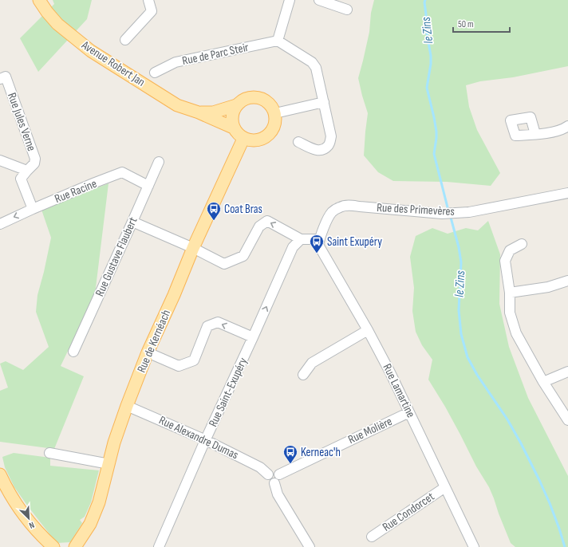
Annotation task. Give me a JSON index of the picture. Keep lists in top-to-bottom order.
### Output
{
  "streets": {
    "main road": ["Avenue Robert Jan", "Rue de Kernéach"],
    "street": [
      "Rue de Parc Steir",
      "Rue Jules Verne",
      "Rue Racine",
      "Rue des Primevères",
      "Rue Gustave Flaubert",
      "Rue Lamartine",
      "Rue Saint-Exupéry",
      "Rue Molière",
      "Rue Alexandre Dumas",
      "Rue Condorcet"
    ]
  },
  "crossings": [
    ["Avenue Robert Jan", "Rue de Kernéach"],
    ["Rue Racine", "Rue Gustave Flaubert"],
    ["Rue des Primevères", "Rue Lamartine"],
    ["Rue de Kernéach", "Rue Alexandre Dumas"],
    ["Rue Lamartine", "Rue Molière"],
    ["Rue Lamartine", "Rue Condorcet"],
    ["Rue Saint-Exupéry", "Rue Alexandre Dumas"],
    ["Rue Molière", "Rue Alexandre Dumas"]
  ],
  "water": ["le Zins"],
  "places": {
    "bus stop": ["Coat Bras", "Saint Exupéry", "Kerneac'h"]
  },
  "scale_bar": "50 m",
  "north": "bottom right"
}
